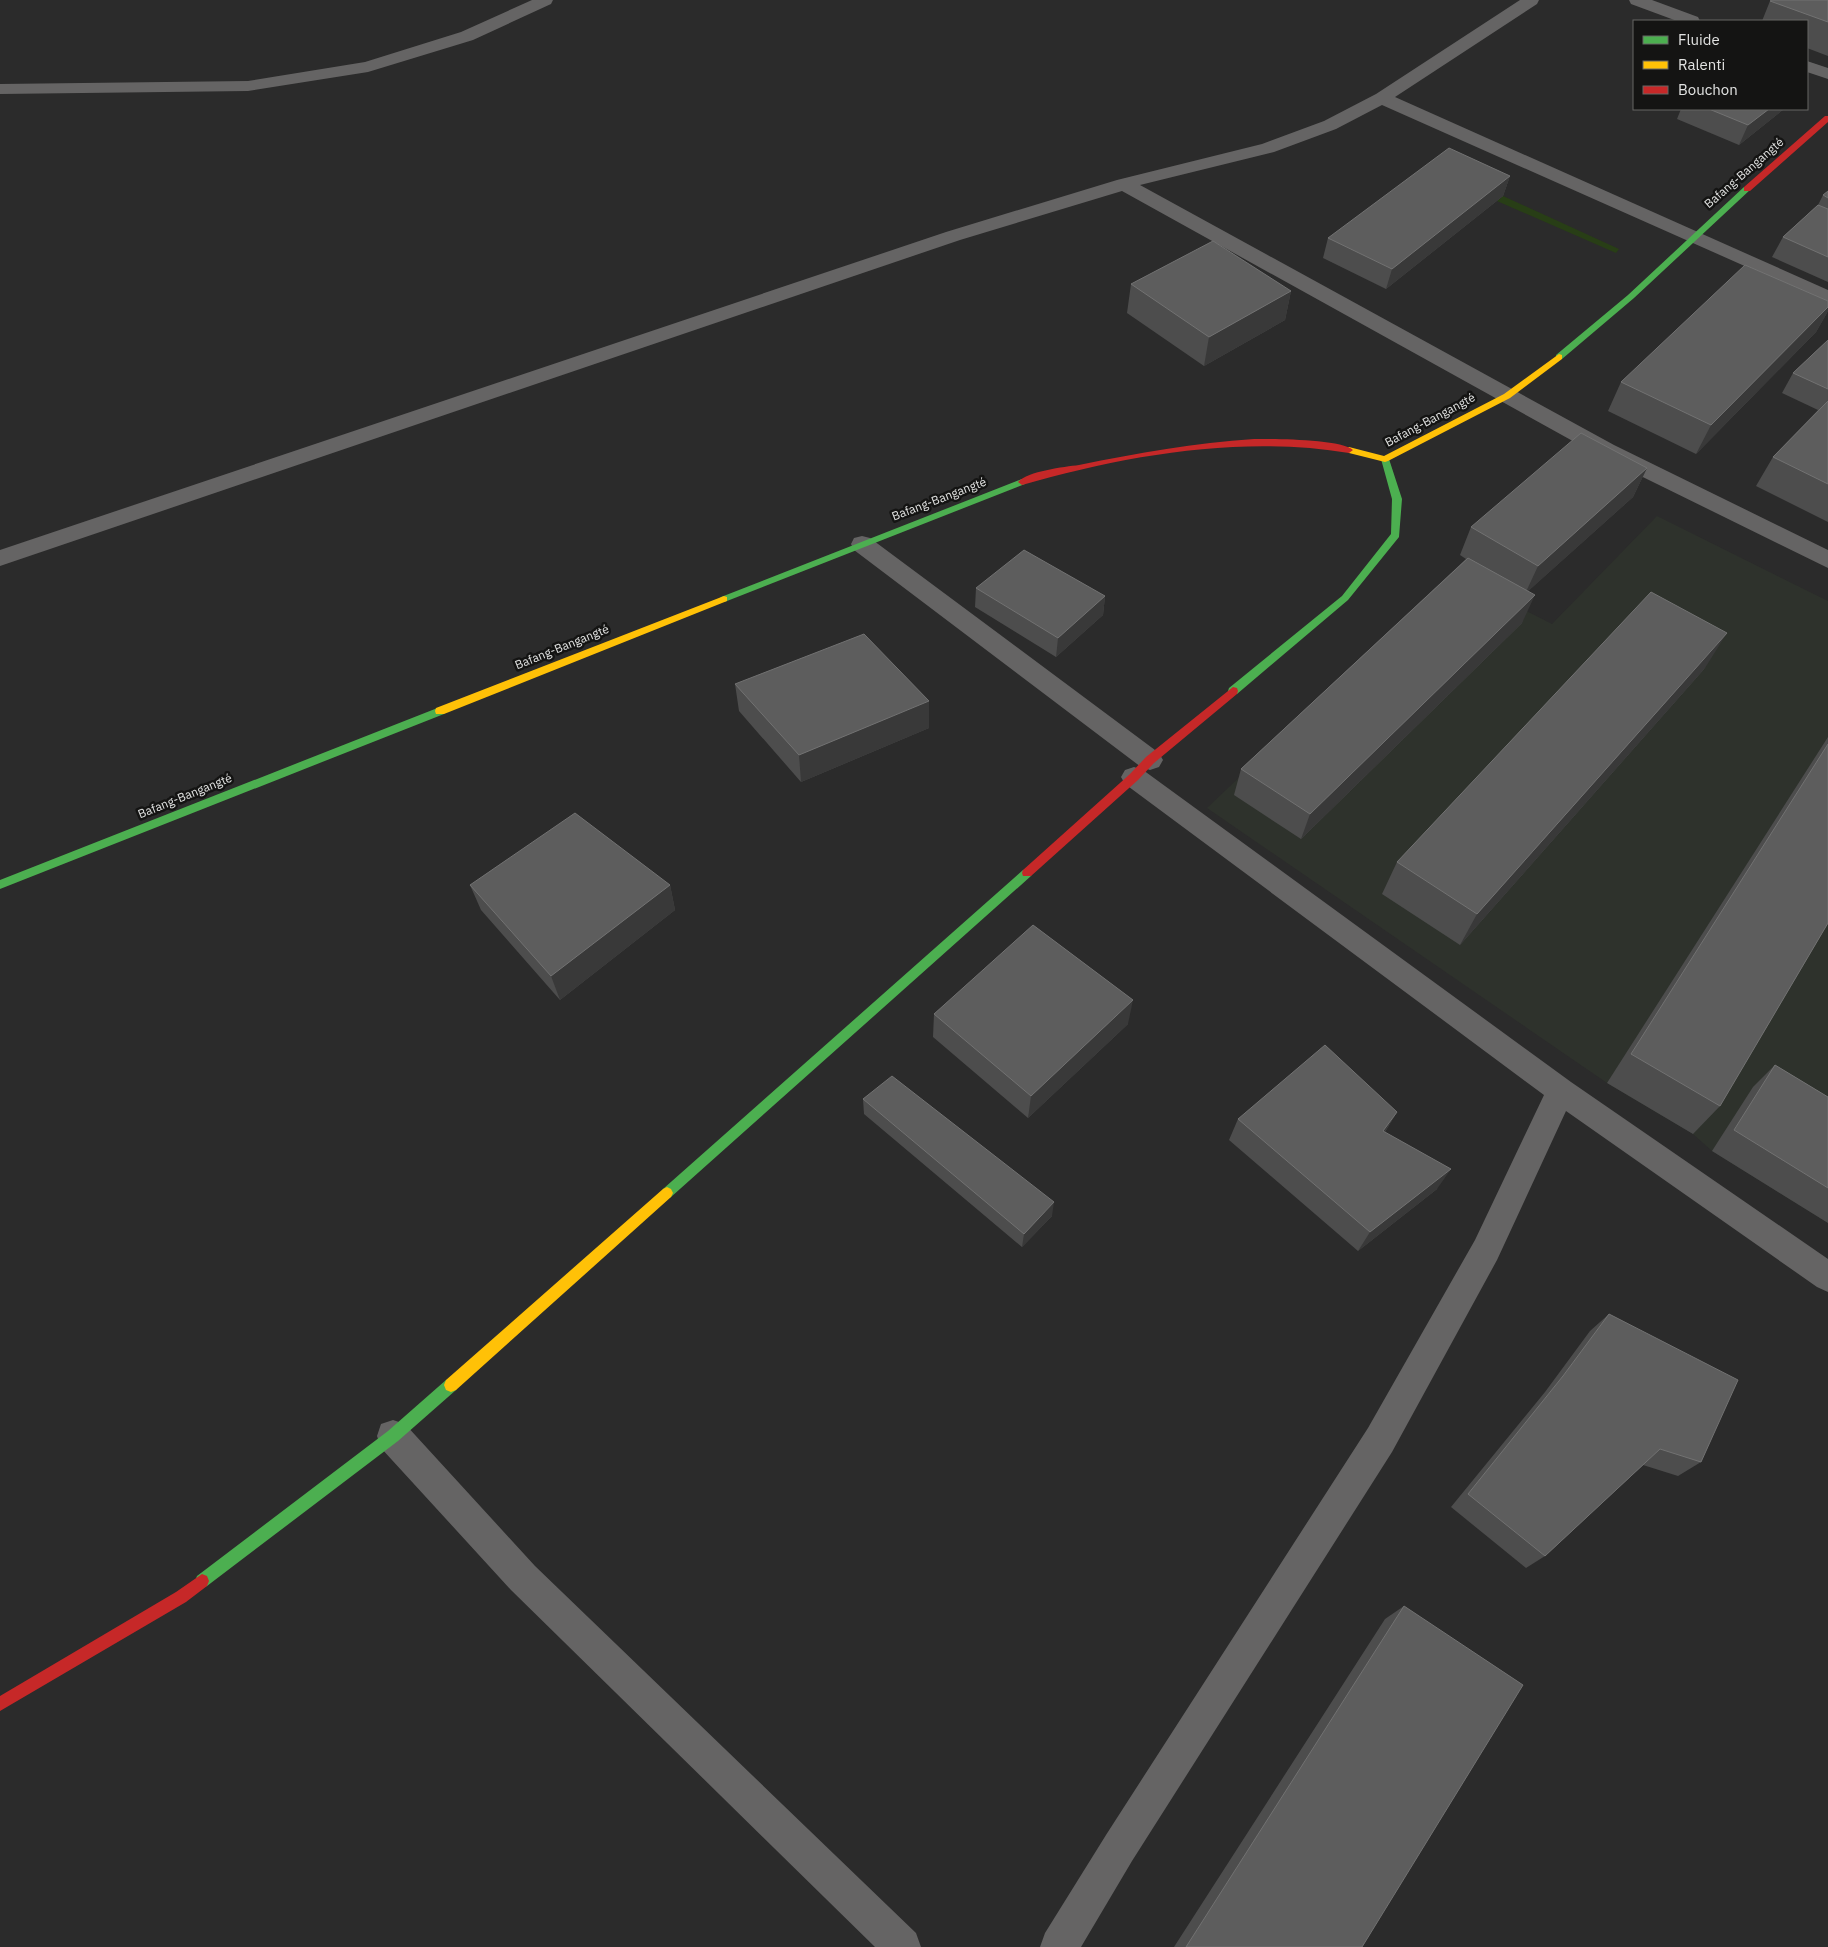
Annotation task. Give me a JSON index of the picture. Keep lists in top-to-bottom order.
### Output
{
  "streets": {
    "street": ["Bafang-Bangangté"]
  },
  "legend": ["Fluide", "Ralenti", "Bouchon"]
}
